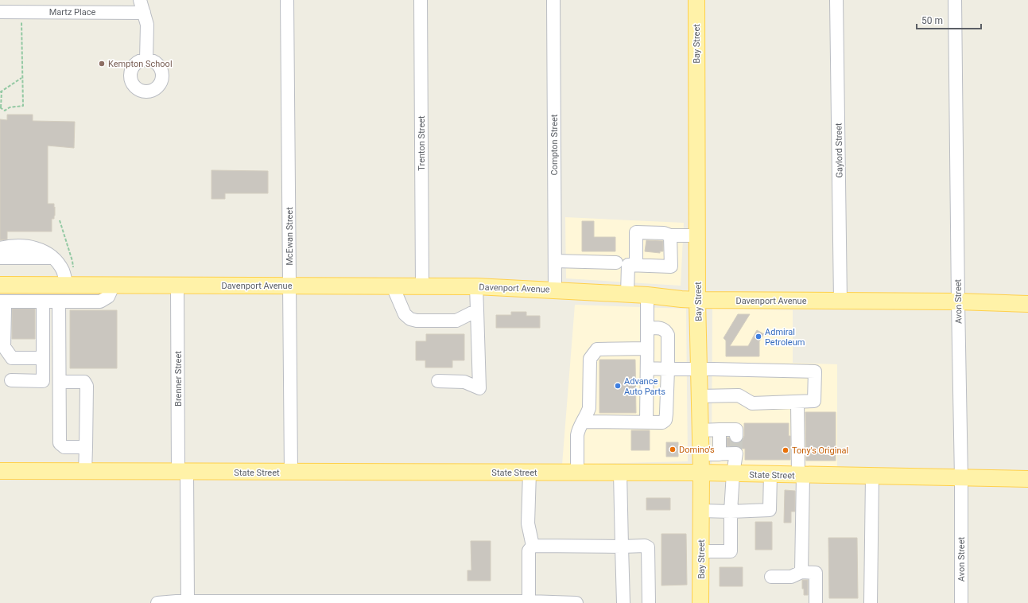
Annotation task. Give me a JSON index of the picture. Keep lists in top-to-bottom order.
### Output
{
  "streets": {
    "main road": ["Bay Street", "Davenport Avenue", "State Street"],
    "street": [
      "Martz Place",
      "Trenton Street",
      "Compton Street",
      "Gaylord Street",
      "McEwan Street",
      "Avon Street",
      "Brenner Street"
    ]
  },
  "crossings": [
    ["Bay Street", "Davenport Avenue"],
    ["Bay Street", "State Street"],
    ["Trenton Street", "Davenport Avenue"],
    ["Compton Street", "Davenport Avenue"],
    ["Gaylord Street", "Davenport Avenue"],
    ["McEwan Street", "Davenport Avenue"],
    ["McEwan Street", "State Street"],
    ["Davenport Avenue", "Avon Street"],
    ["Davenport Avenue", "Brenner Street"],
    ["Avon Street", "State Street"],
    ["Brenner Street", "State Street"]
  ],
  "places": [
    "Kempton School",
    "Admiral Petroleum",
    "Advance Auto Parts",
    "Domino's",
    "Tony's Original"
  ],
  "scale_bar": "50 m"
}
